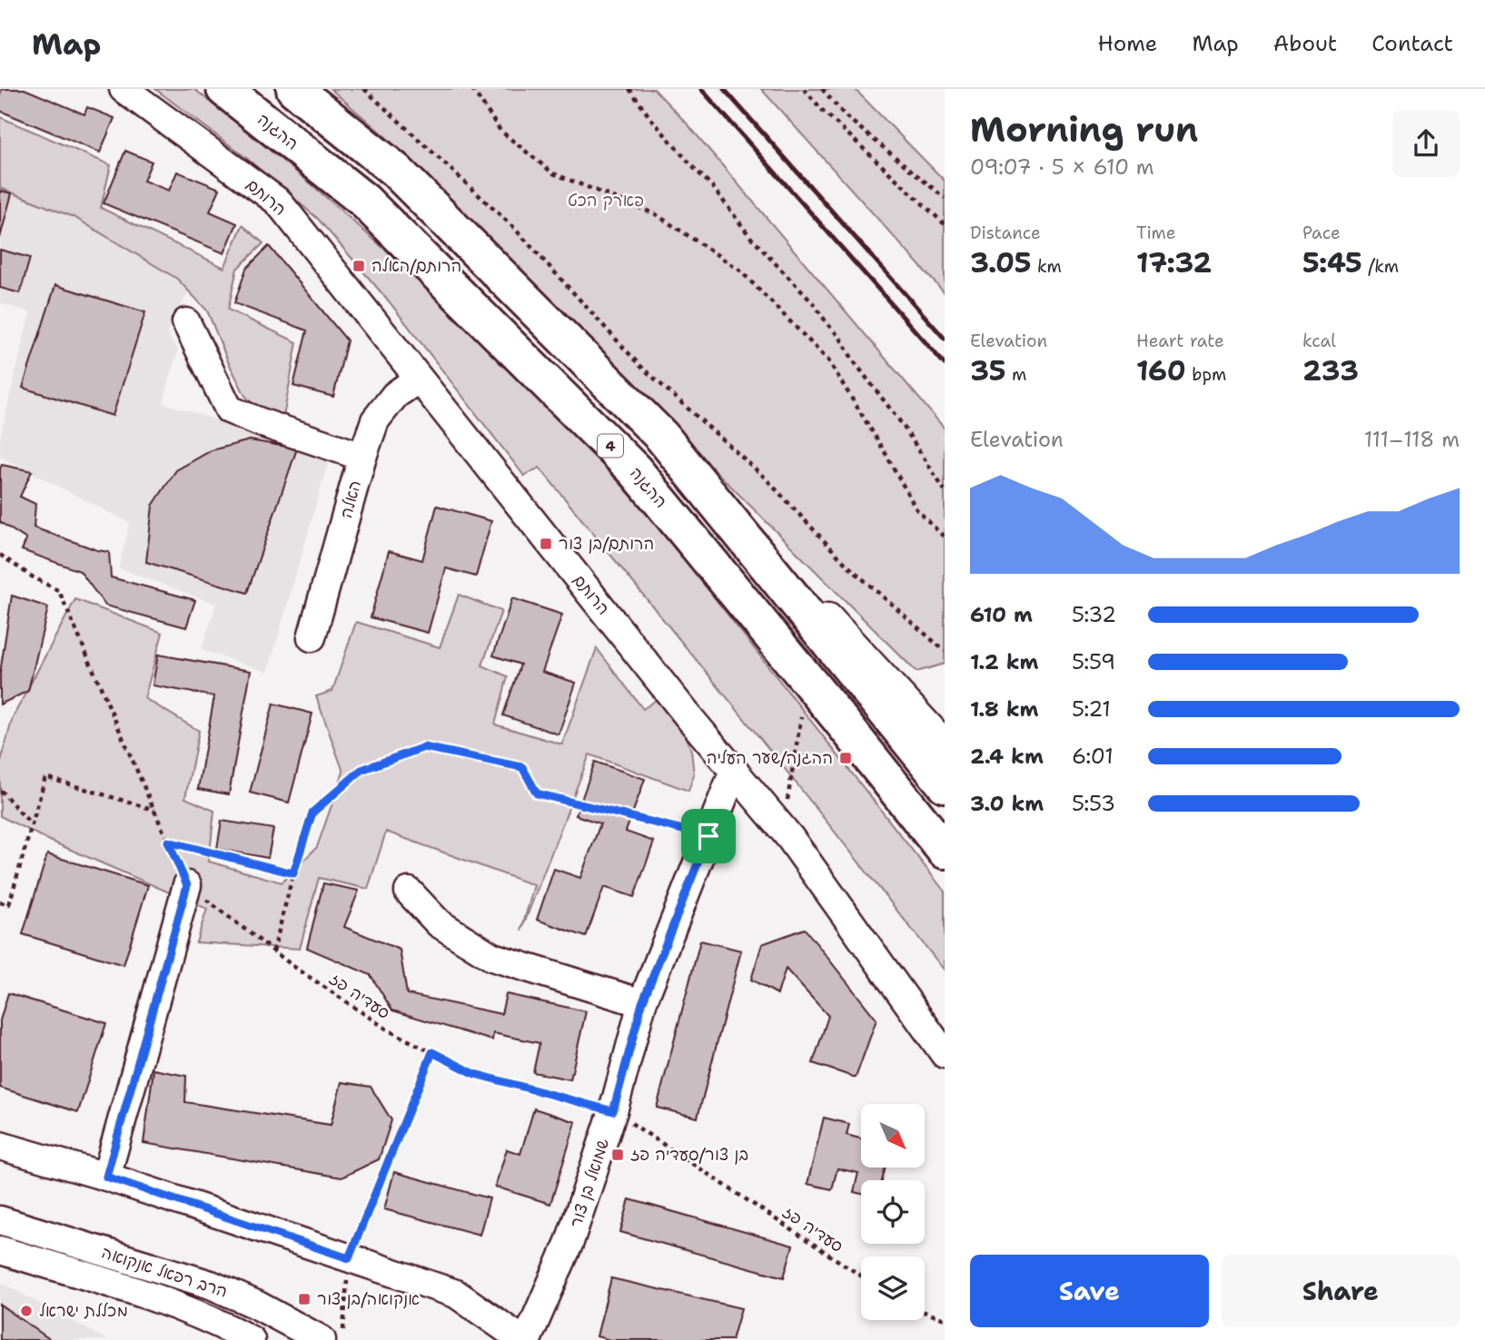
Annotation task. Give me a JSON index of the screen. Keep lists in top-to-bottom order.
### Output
{
  "streets": {
    "highway": ["ההגנה", "4"],
    "street": [
      "הרותם",
      "האלה",
      "שמואל בן צור",
      "הרב רפאל אנקואה"
    ],
    "path": ["סעדיה פז"]
  },
  "crossings": [
    ["הרותם", "האלה"],
    ["הרותם", "שמואל בן צור"],
    ["סעדיה פז", "שמואל בן צור"]
  ],
  "parks": ["פארק הכט"],
  "places": {
    "transit": [
      "הרותם/האלה",
      "הרותם/בן צור",
      "ההגנה/שער העליה",
      "בן צור/סעדיה פז",
      "אנקואה/בן צור"
    ],
    "other": ["מכללת ישראל"]
  },
  "north": "bottom right",
  "page": {
    "header": "Map",
    "nav": [
      "Home",
      "Map",
      "About",
      "Contact"
    ],
    "heading": ["Morning run", "09:07 · 5 × 610 m"],
    "stats": [
      ["Distance", "3.05 km"],
      ["Time", "17:32"],
      ["Pace", "5:45 /km"],
      ["Elevation", "35 m"],
      ["Heart rate", "160 bpm"],
      ["kcal", "233"]
    ],
    "chart": ["Elevation", "111–118 m"],
    "list": [
      {
        "name": "610 m",
        "note": "5:32"
      },
      {
        "name": "1.2 km",
        "note": "5:59"
      },
      {
        "name": "1.8 km",
        "note": "5:21"
      },
      {
        "name": "2.4 km",
        "note": "6:01"
      },
      {
        "name": "3.0 km",
        "note": "5:53"
      }
    ],
    "buttons": ["Save", "Share"]
  }
}
